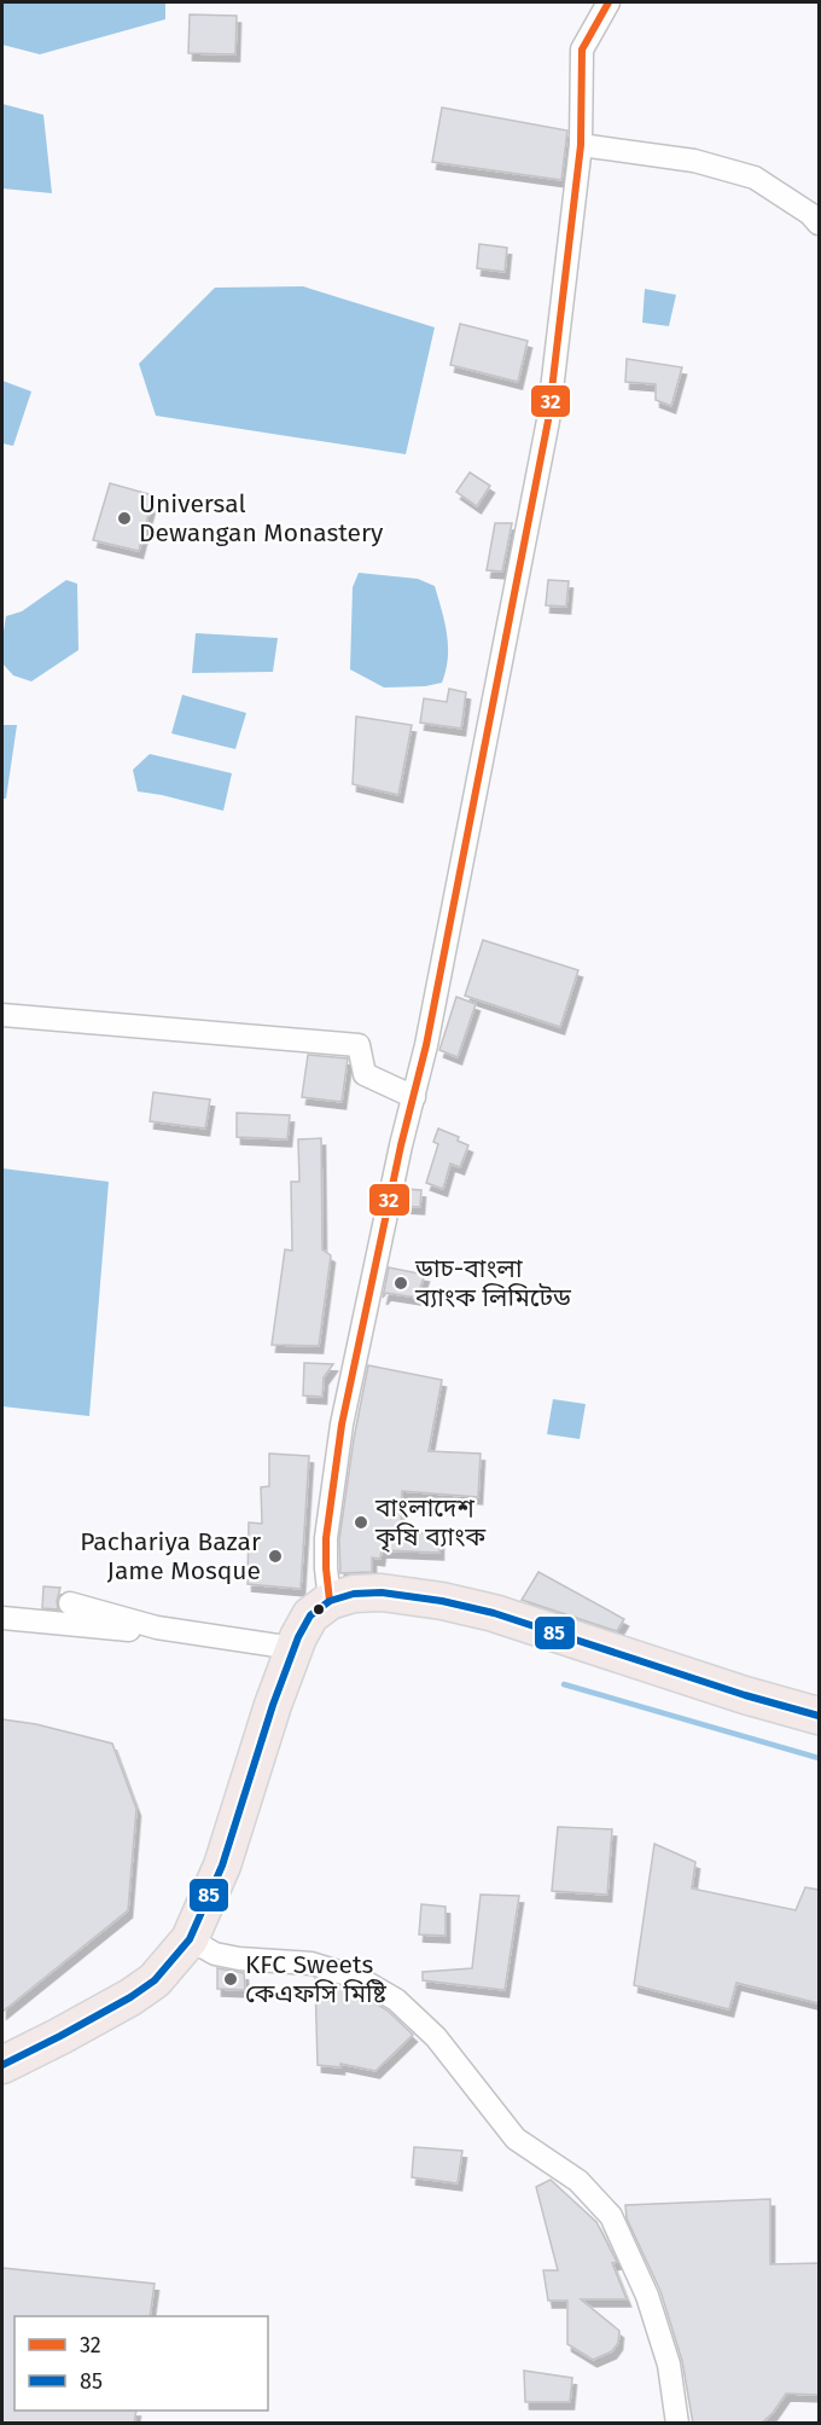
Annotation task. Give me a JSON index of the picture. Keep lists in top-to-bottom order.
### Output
{
  "places": [
    "Universal Dewangan Monastery",
    "ডাচ-বাংলা ব্যাংক লিমিটেড",
    "বাংলাদেশ কৃষি ব্যাংক",
    "Pachariya Bazar Jame Mosque",
    "KFC Sweets কেএফসি মিষ্টি"
  ],
  "lines": ["transit line 32", "transit line 85"],
  "legend": ["32", "85"]
}
